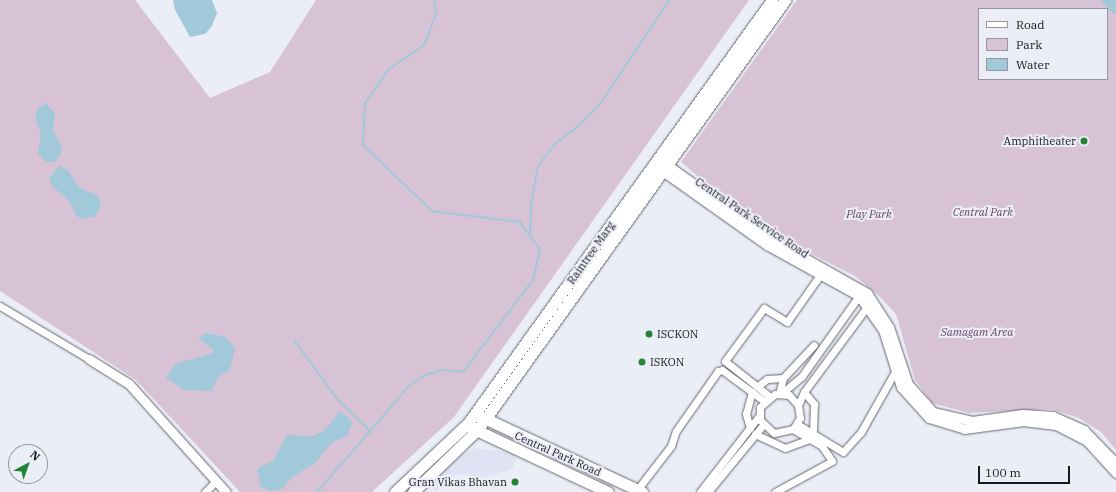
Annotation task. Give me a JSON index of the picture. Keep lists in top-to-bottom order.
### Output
{
  "streets": {
    "main road": ["Raintree Marg", "Central Park Road"],
    "street": ["Central Park Service Road"]
  },
  "crossings": [
    ["Central Park Service Road", "Raintree Marg"],
    ["Raintree Marg", "Central Park Road"]
  ],
  "parks": ["Central Park", "Play Park", "Samagam Area"],
  "places": [
    "Amphitheater",
    "ISCKON",
    "ISKON",
    "Gran Vikas Bhavan"
  ],
  "legend": ["Road", "Park", "Water"],
  "scale_bar": "100 m",
  "north": "top right"
}
